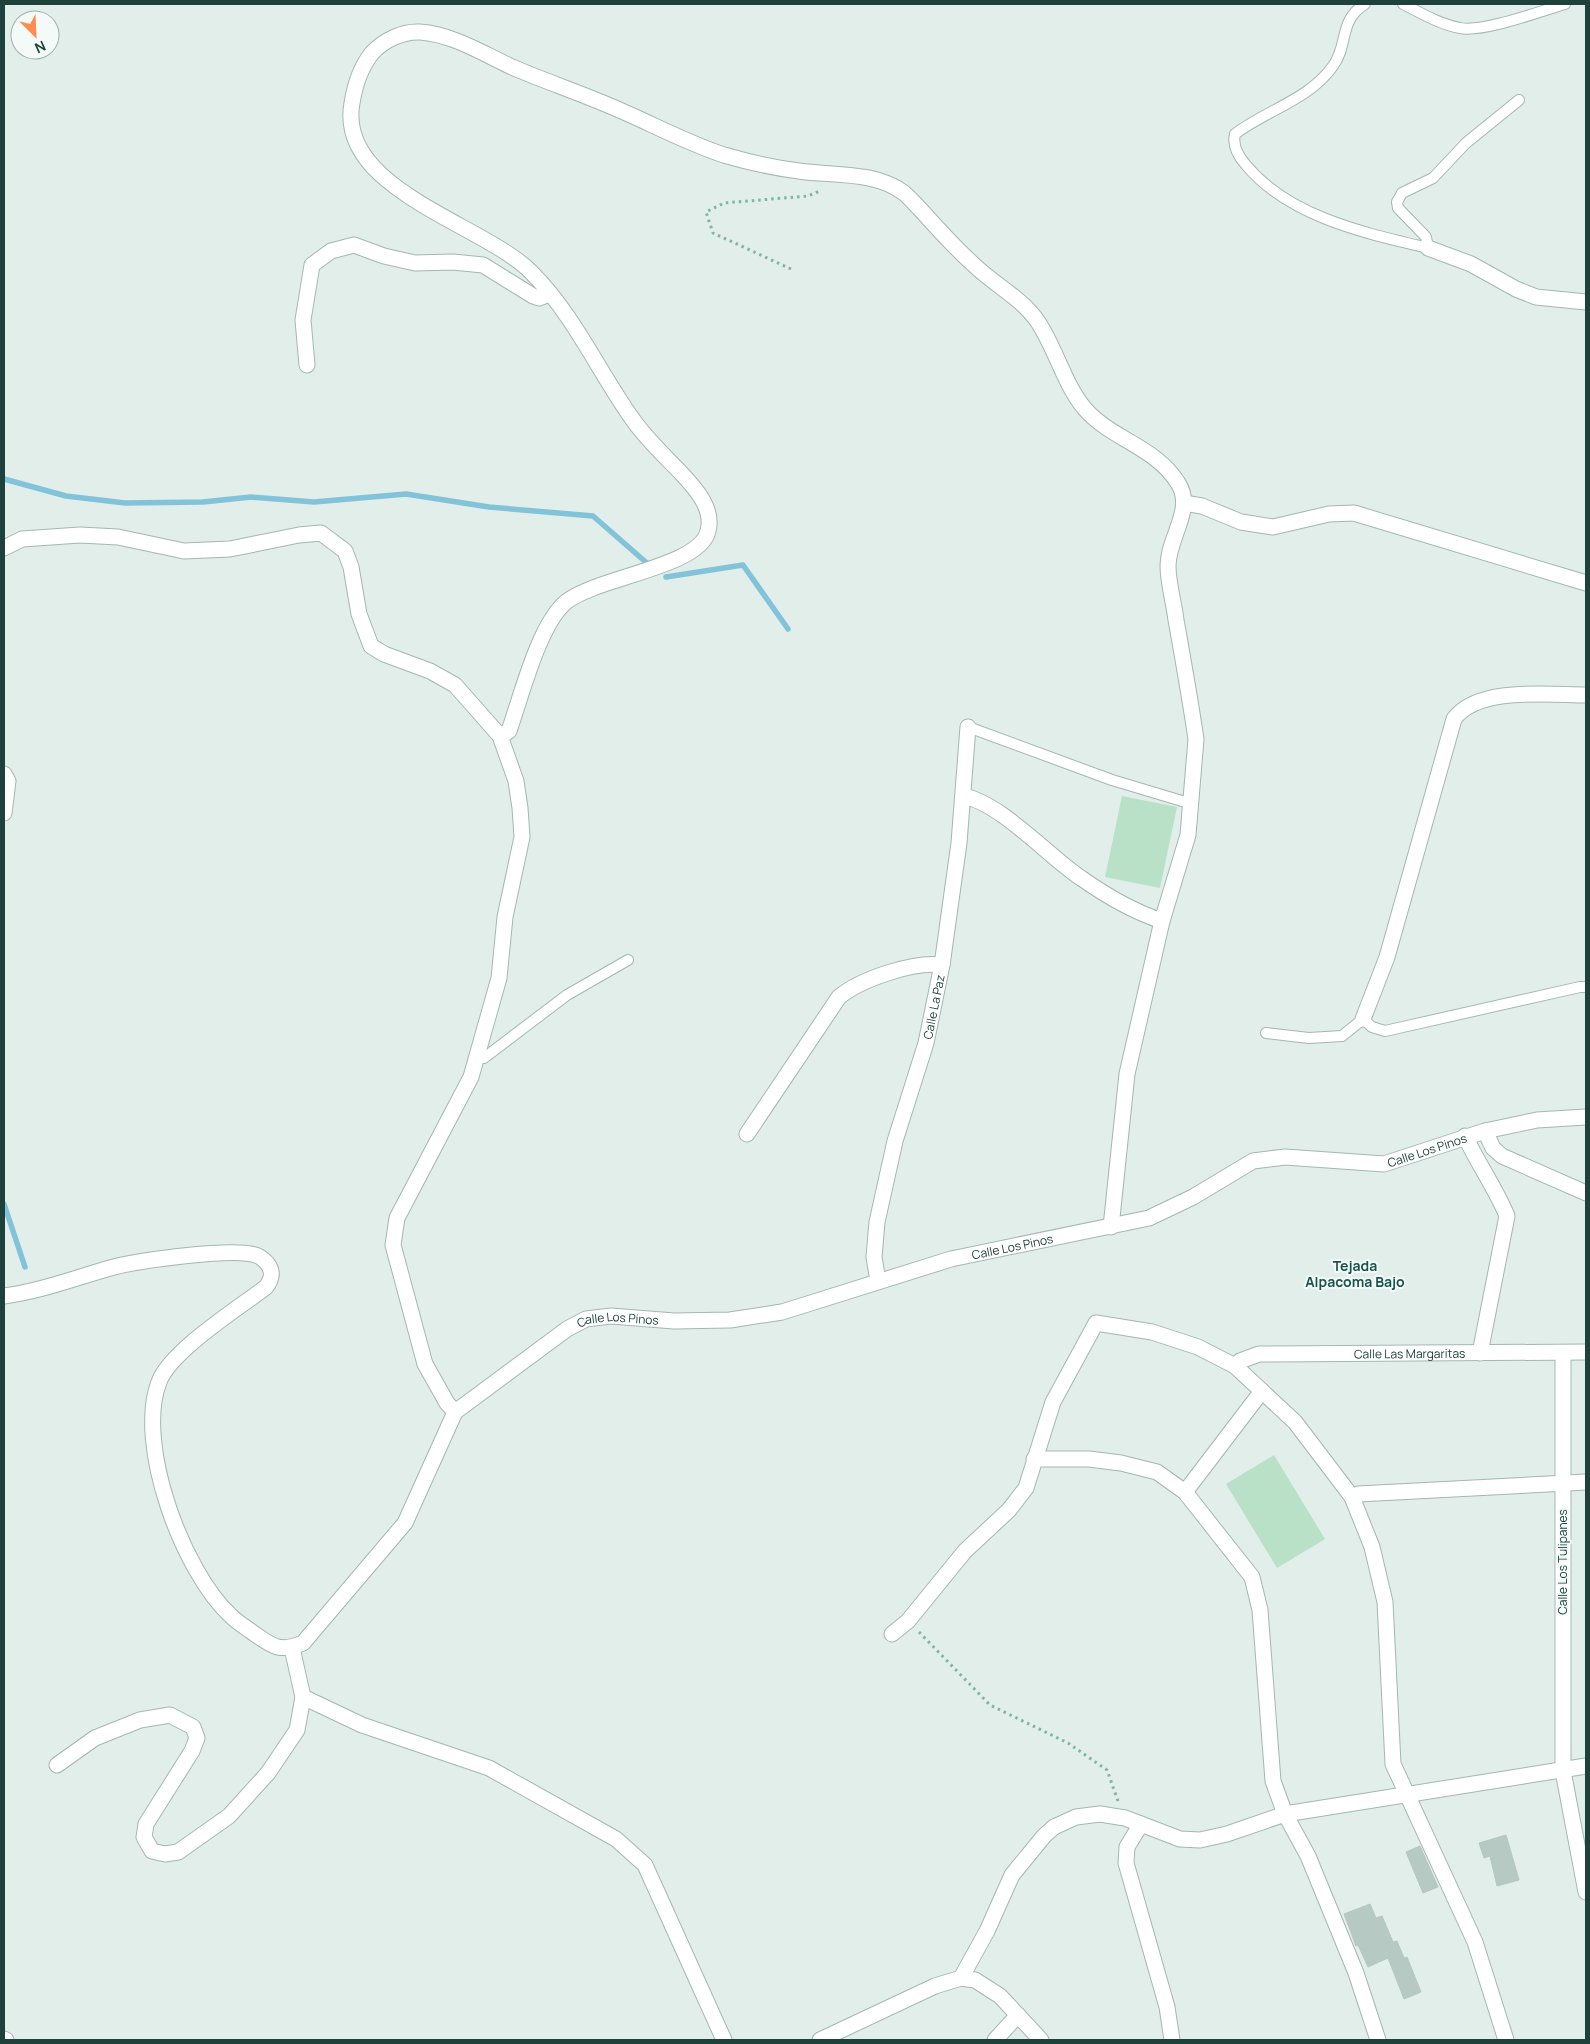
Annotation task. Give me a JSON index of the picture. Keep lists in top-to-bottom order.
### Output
{
  "streets": {
    "street": [
      "Calle La Paz",
      "Calle Los Pinos",
      "Calle Las Margaritas",
      "Calle Los Tulipanes"
    ]
  },
  "crossings": [
    ["Calle La Paz", "Calle Los Pinos"],
    ["Calle Las Margaritas", "Calle Los Tulipanes"]
  ],
  "districts": ["Tejada Alpacoma Bajo"],
  "north": "bottom right"
}
